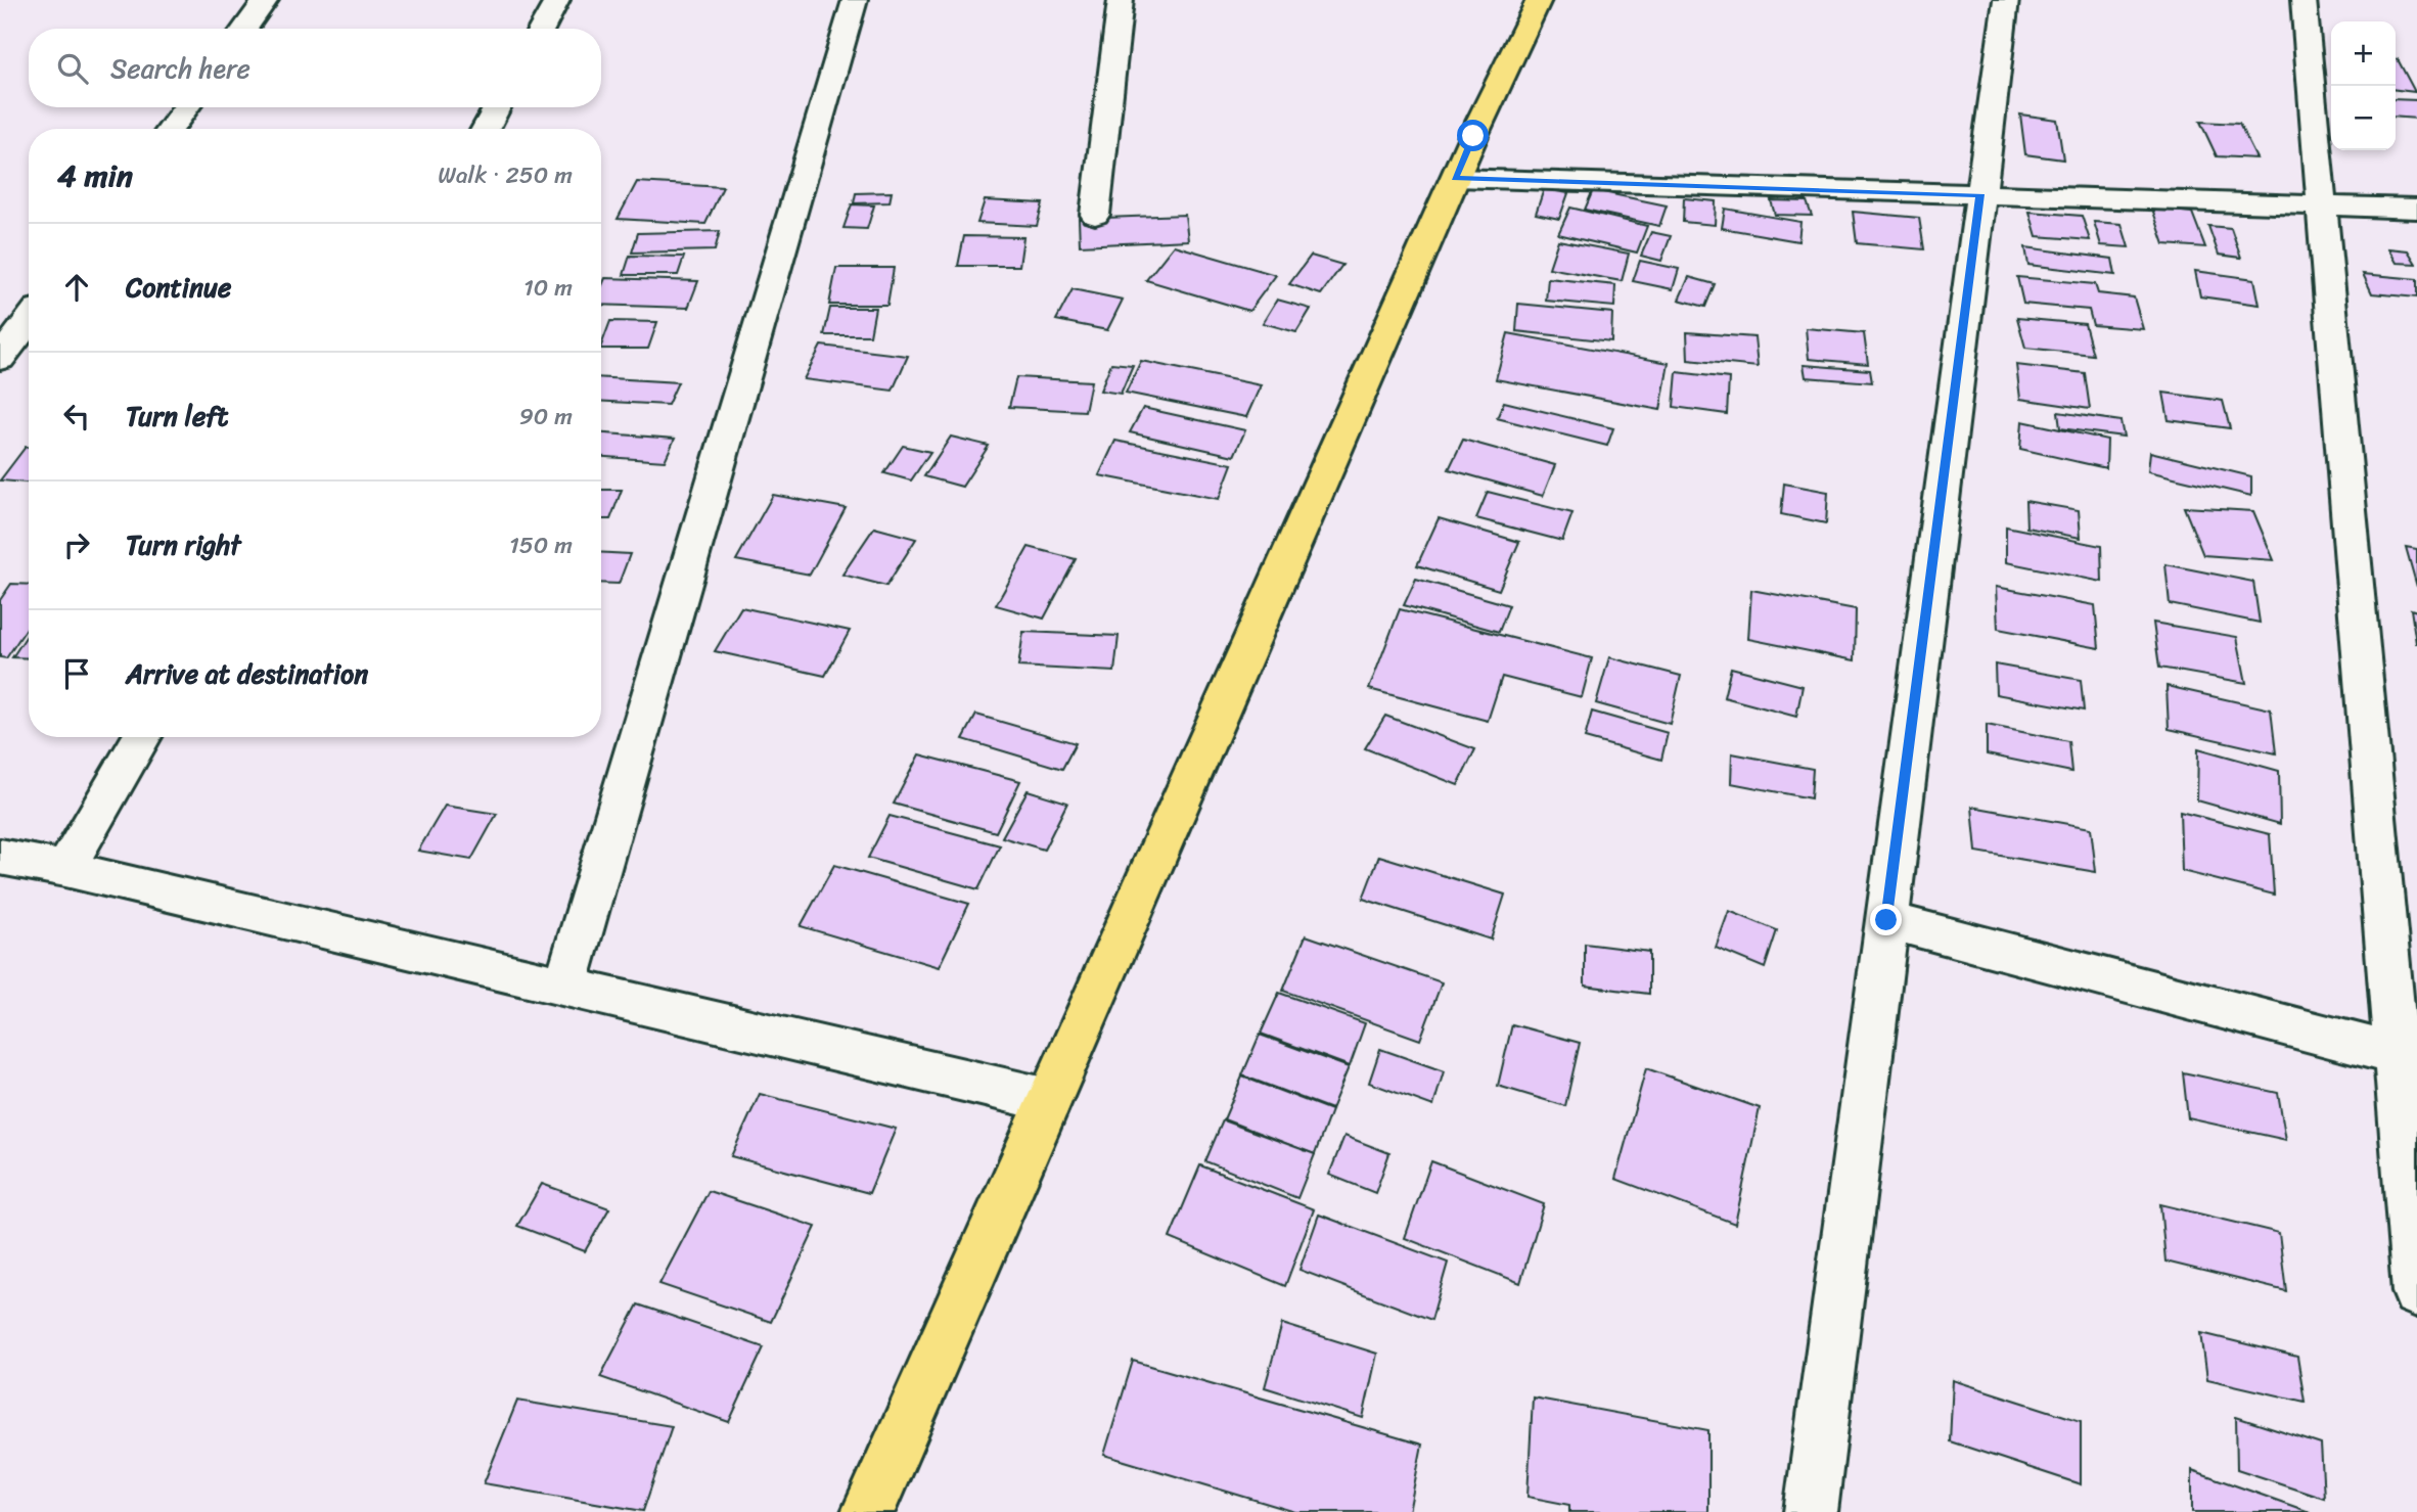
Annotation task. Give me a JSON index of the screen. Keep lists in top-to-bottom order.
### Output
{
  "page": {
    "map_buttons": ["+", "−"],
    "search": "Search here",
    "heading": ["4 min", "Walk · 250 m"],
    "list": [
      ["Continue", "10 m"],
      ["Turn left", "90 m"],
      ["Turn right", "150 m"],
      "Arrive at destination"
    ]
  }
}
